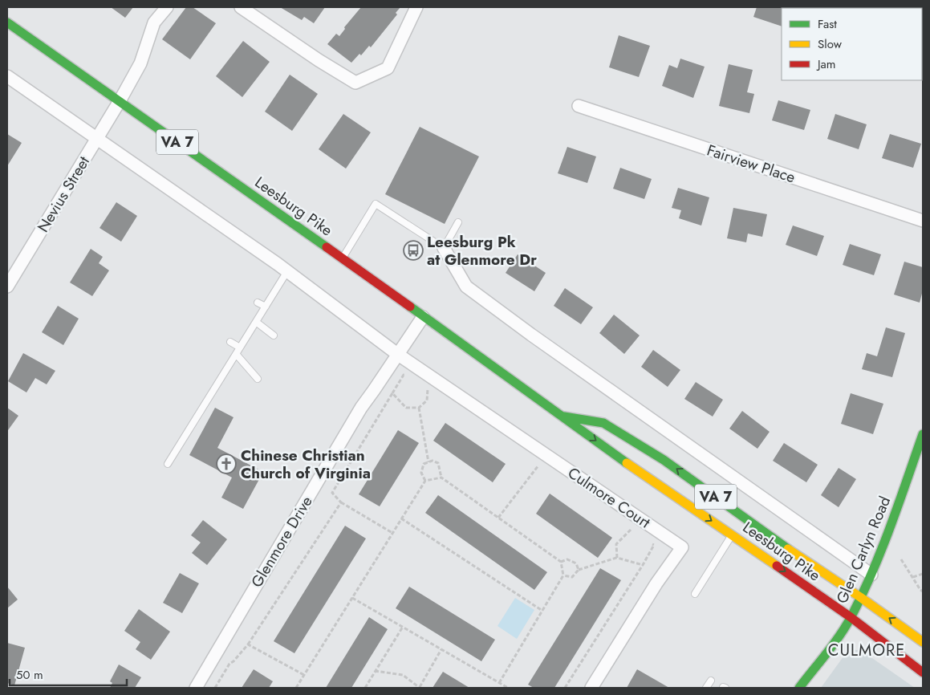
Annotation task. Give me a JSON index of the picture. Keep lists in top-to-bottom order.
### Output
{
  "streets": {
    "main road": ["VA 7", "Leesburg Pike", "Glen Carlyn Road"],
    "street": [
      "Fairview Place",
      "Nevius Street",
      "Culmore Court",
      "Glenmore Drive"
    ]
  },
  "crossings": [
    ["Nevius Street", "Leesburg Pike"],
    ["Leesburg Pike", "Glenmore Drive"],
    ["Leesburg Pike", "Glen Carlyn Road"],
    ["Culmore Court", "Glenmore Drive"]
  ],
  "districts": ["CULMORE"],
  "places": {
    "bus stop": ["Leesburg Pk at Glenmore Dr"],
    "church": ["Chinese Christian Church of Virginia"]
  },
  "legend": ["Fast", "Slow", "Jam"],
  "scale_bar": "50 m"
}
